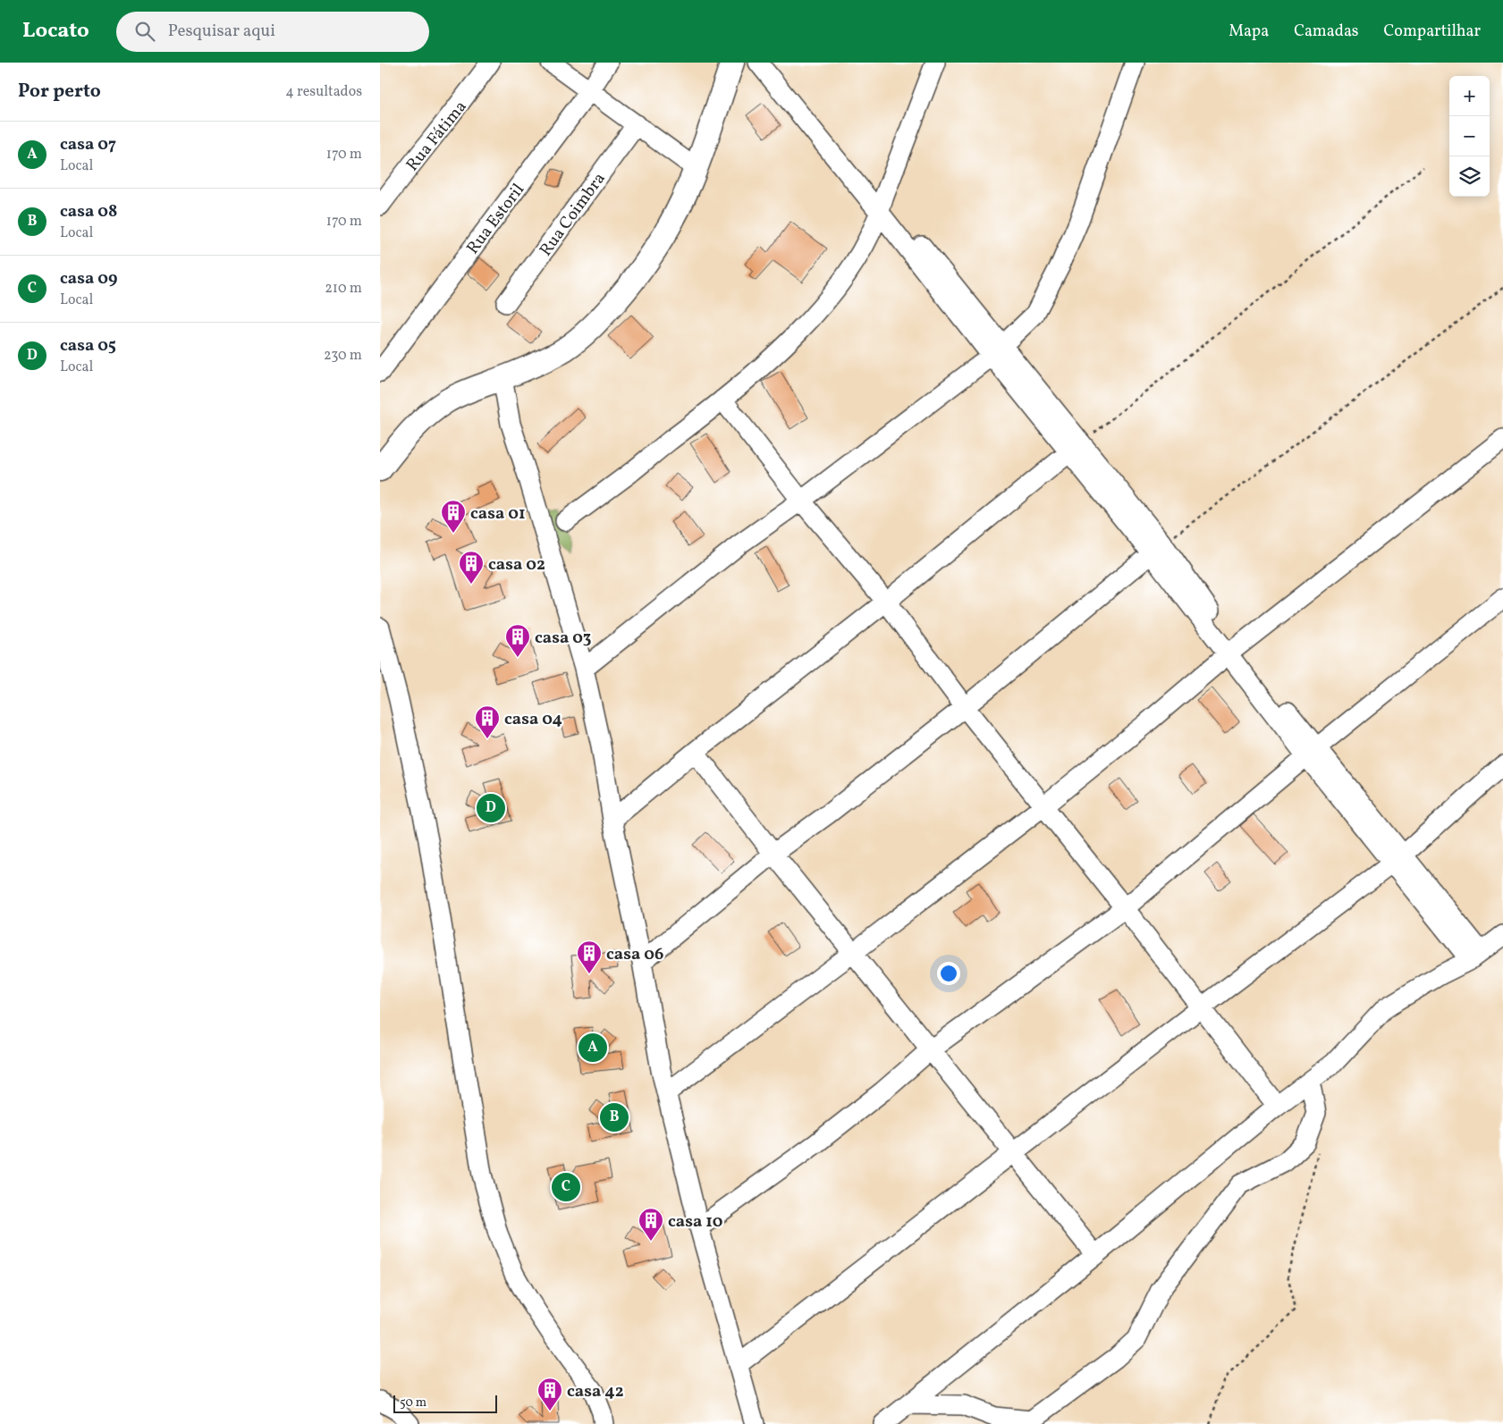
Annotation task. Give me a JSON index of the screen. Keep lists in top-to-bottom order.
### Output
{
  "streets": {
    "street": ["Rua Fátima", "Rua Coimbra", "Rua Estoril"]
  },
  "places": {
    "building": [
      "casa 01",
      "casa 02",
      "casa 03",
      "casa 04",
      "casa 06",
      "casa 10",
      "casa 42"
    ]
  },
  "scale_bar": "50 m",
  "page": {
    "header": "Locato",
    "search": "Pesquisar aqui",
    "nav": ["Mapa", "Camadas", "Compartilhar"],
    "heading": ["Por perto", "4 resultados"],
    "map_buttons": ["+", "−"],
    "list": [
      {
        "mark": "A",
        "name": "casa 07",
        "note": "Local",
        "value": "170 m"
      },
      {
        "mark": "B",
        "name": "casa 08",
        "note": "Local",
        "value": "170 m"
      },
      {
        "mark": "C",
        "name": "casa 09",
        "note": "Local",
        "value": "210 m"
      },
      {
        "mark": "D",
        "name": "casa 05",
        "note": "Local",
        "value": "230 m"
      }
    ],
    "pins": [
      "D",
      "A",
      "B",
      "C"
    ],
    "scale": "50 m"
  }
}
